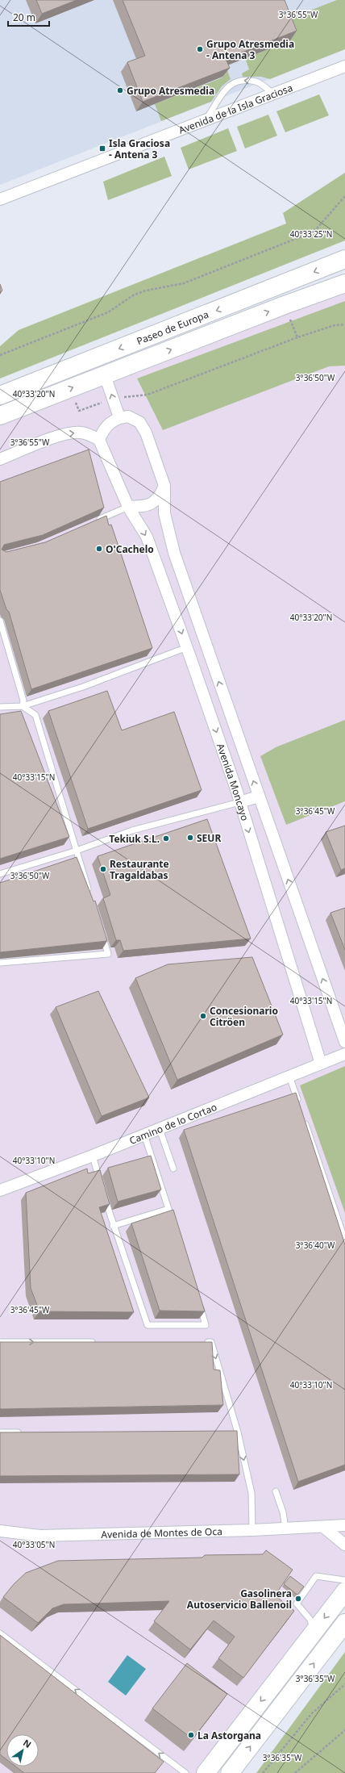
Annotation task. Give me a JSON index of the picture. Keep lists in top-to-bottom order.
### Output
{
  "streets": {
    "main road": ["Paseo de Europa"],
    "street": [
      "Avenida de la Isla Graciosa",
      "Avenida Moncayo",
      "Camino de lo Cortao",
      "Avenida de Montes de Oca"
    ]
  },
  "crossings": [
    ["Avenida Moncayo", "Camino de lo Cortao"]
  ],
  "places": {
    "other": [
      "Grupo Atresmedia - Antena 3",
      "Grupo Atresmedia",
      "O'Cachelo",
      "SEUR",
      "Tekiuk S.L.",
      "Restaurante Tragaldabas",
      "Concesionario Citröen",
      "Gasolinera Autoservicio Ballenoil",
      "La Astorgana"
    ],
    "transit": ["Isla Graciosa - Antena 3"]
  },
  "scale_bar": "20 m",
  "north": "top right",
  "coordinates": [
    "3°36'55\"W",
    "40°33'25\"N",
    "3°36'50\"W",
    "40°33'20\"N",
    "40°33'15\"N",
    "3°36'45\"W",
    "40°33'10\"N",
    "3°36'40\"W",
    "40°33'05\"N",
    "3°36'35\"W"
  ]
}
